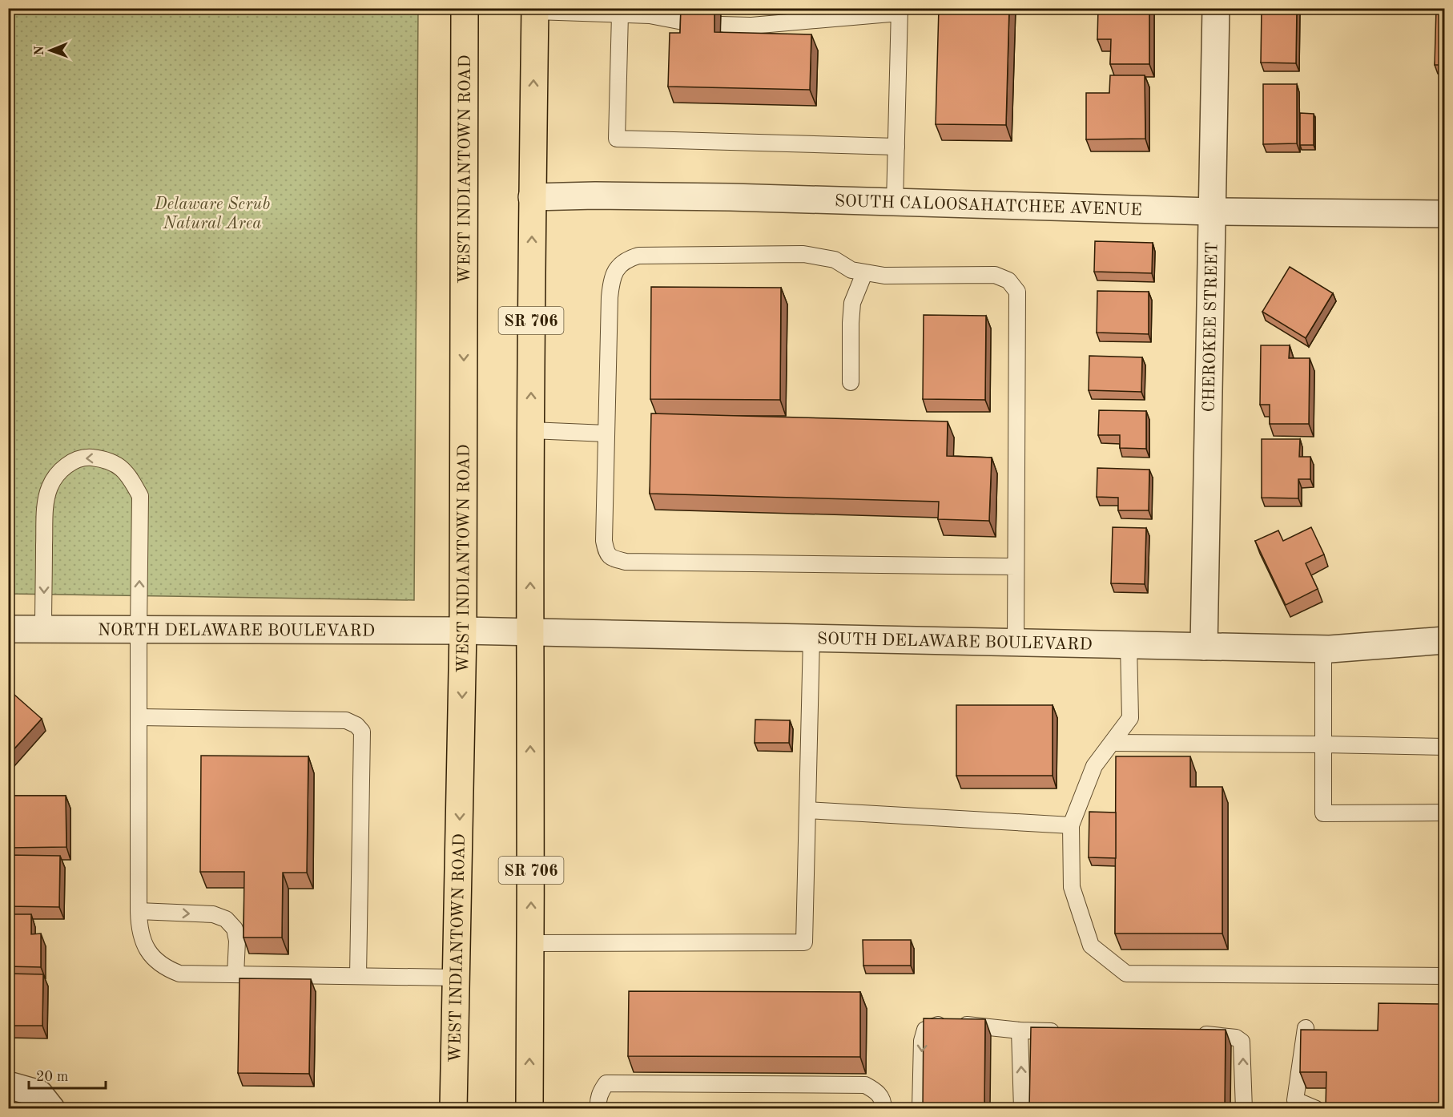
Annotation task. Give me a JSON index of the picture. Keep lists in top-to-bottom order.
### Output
{
  "streets": {
    "main road": ["WEST INDIANTOWN ROAD", "SR 706"],
    "street": [
      "SOUTH CALOOSAHATCHEE AVENUE",
      "CHEROKEE STREET",
      "NORTH DELAWARE BOULEVARD",
      "SOUTH DELAWARE BOULEVARD"
    ]
  },
  "crossings": [
    ["WEST INDIANTOWN ROAD", "NORTH DELAWARE BOULEVARD"],
    ["WEST INDIANTOWN ROAD", "SOUTH DELAWARE BOULEVARD"],
    ["SOUTH CALOOSAHATCHEE AVENUE", "SR 706"],
    ["SOUTH CALOOSAHATCHEE AVENUE", "CHEROKEE STREET"],
    ["SR 706", "SOUTH DELAWARE BOULEVARD"],
    ["CHEROKEE STREET", "SOUTH DELAWARE BOULEVARD"],
    ["NORTH DELAWARE BOULEVARD", "SOUTH DELAWARE BOULEVARD"]
  ],
  "parks": ["Delaware Scrub Natural Area"],
  "scale_bar": "20 m",
  "north": "left"
}
